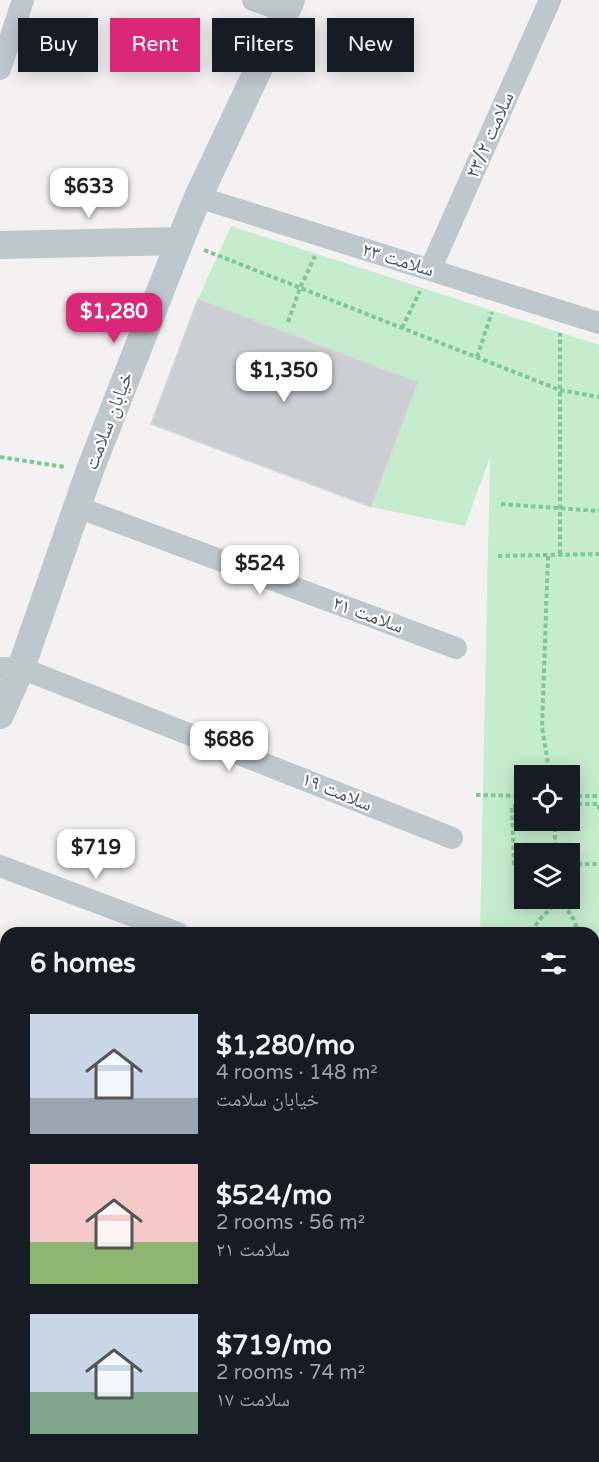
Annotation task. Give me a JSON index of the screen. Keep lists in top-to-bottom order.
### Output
{
  "streets": {
    "street": [
      "سلامت ۲۳/۲",
      "سلامت ۲۳",
      "خیابان سلامت",
      "سلامت ۲۱",
      "سلامت ۱۹"
    ]
  },
  "crossings": [
    ["سلامت ۲۳/۲", "سلامت ۲۳"],
    ["سلامت ۲۳", "خیابان سلامت"],
    ["خیابان سلامت", "سلامت ۲۱"],
    ["خیابان سلامت", "سلامت ۱۹"]
  ],
  "page": {
    "chip": [
      "Buy",
      "Rent",
      "Filters",
      "New"
    ],
    "price": [
      "$633",
      "$1,280",
      "$1,350",
      "$524",
      "$686",
      "$719"
    ],
    "heading": "6 homes",
    "list": [
      {
        "name": "$1,280/mo",
        "note": "4 rooms · 148 m² · خیابان سلامت"
      },
      {
        "name": "$524/mo",
        "note": "2 rooms · 56 m² · سلامت ۲۱"
      },
      {
        "name": "$719/mo",
        "note": "2 rooms · 74 m² · سلامت ۱۷"
      }
    ]
  }
}
